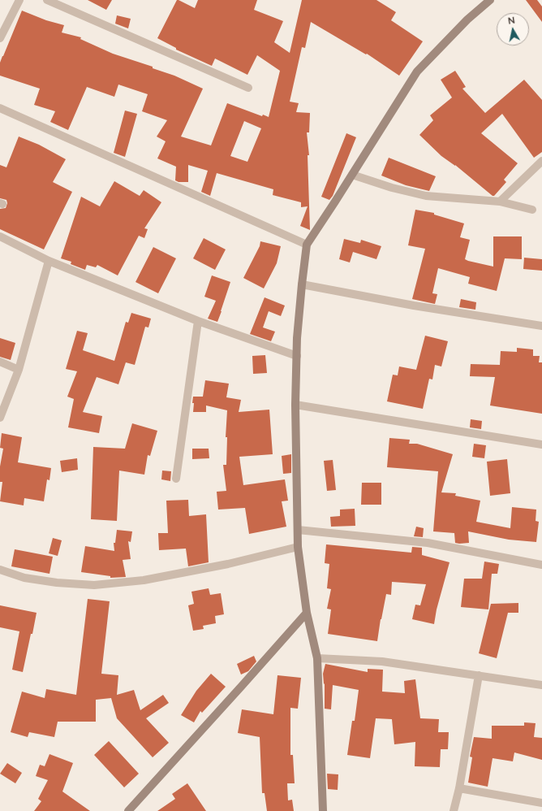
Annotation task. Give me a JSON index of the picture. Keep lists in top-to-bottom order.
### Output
{
  "north": "top"
}
